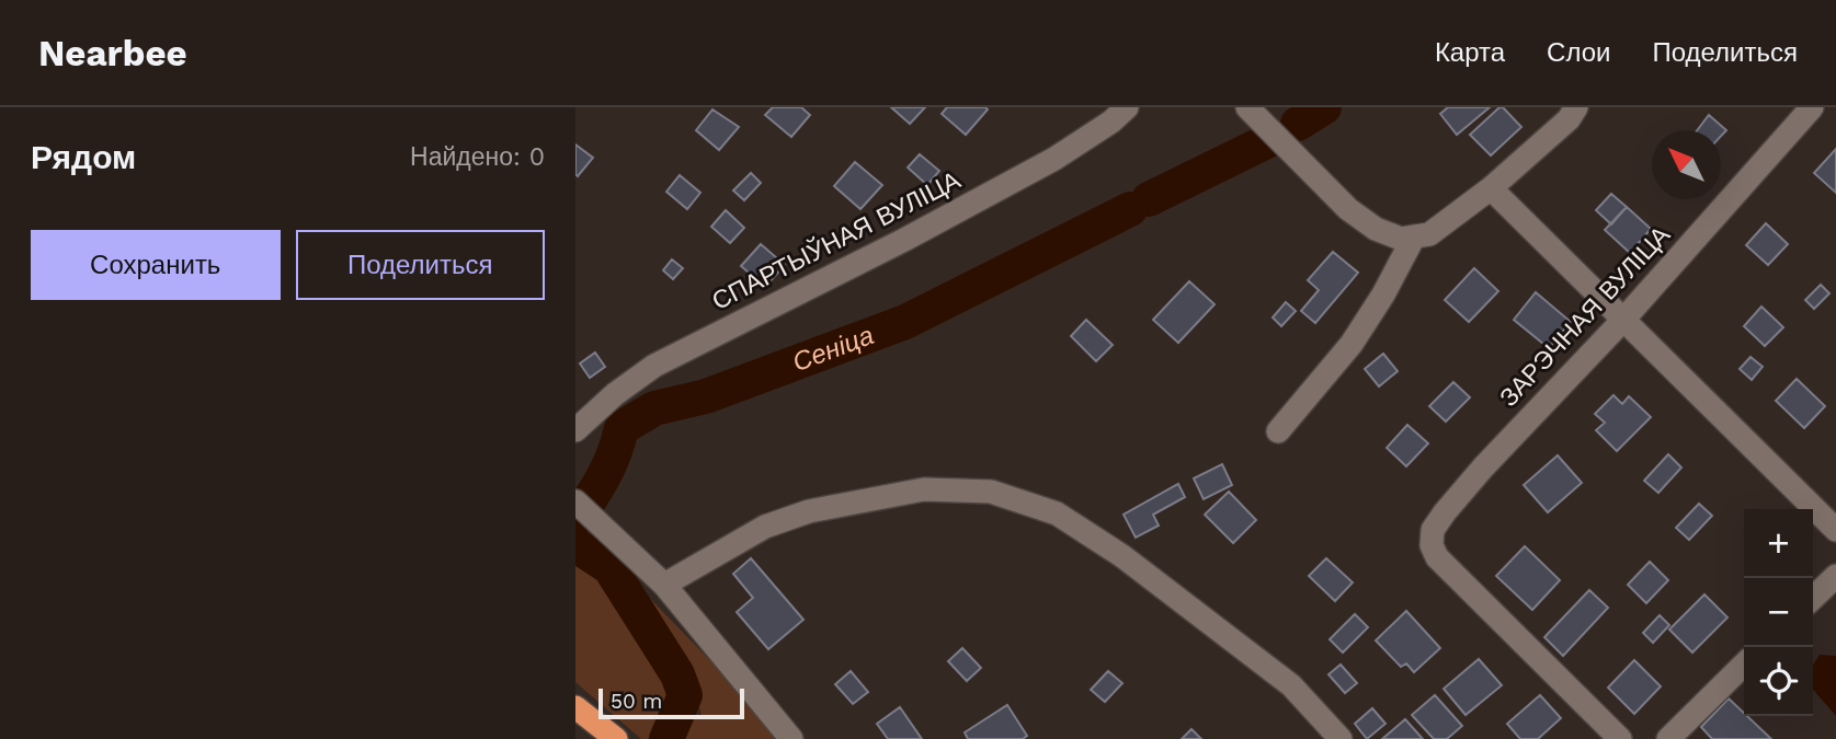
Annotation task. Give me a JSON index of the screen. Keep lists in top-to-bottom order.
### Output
{
  "streets": {
    "street": ["СПАРТЫЎНАЯ ВУЛІЦА", "ЗАРЭЧНАЯ ВУЛІЦА"]
  },
  "water": ["Сеніца"],
  "scale_bar": "50 m",
  "north": "top left",
  "page": {
    "header": "Nearbee",
    "nav": ["Карта", "Слои", "Поделиться"],
    "heading": ["Рядом", "Найдено: 0"],
    "buttons": ["Сохранить", "Поделиться"],
    "map_buttons": ["+", "−"],
    "scale": "50 m"
  }
}
